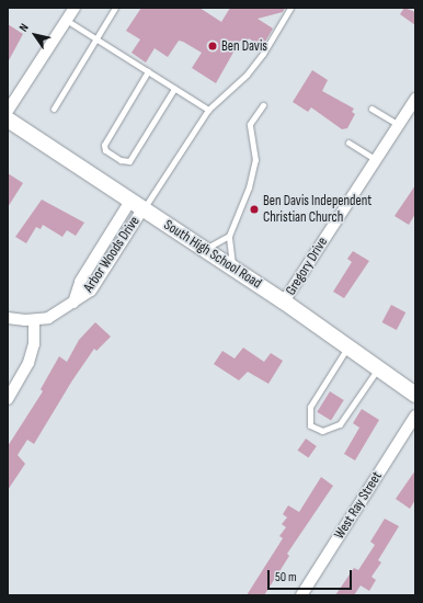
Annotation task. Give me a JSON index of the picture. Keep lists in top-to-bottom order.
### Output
{
  "streets": {
    "street": [
      "Arbor Woods Drive",
      "South High School Road",
      "Gregory Drive",
      "West Ray Street"
    ]
  },
  "crossings": [
    ["Arbor Woods Drive", "South High School Road"],
    ["South High School Road", "Gregory Drive"]
  ],
  "places": ["Ben Davis", "Ben Davis Independent Christian Church"],
  "scale_bar": "50 m",
  "north": "top left"
}
